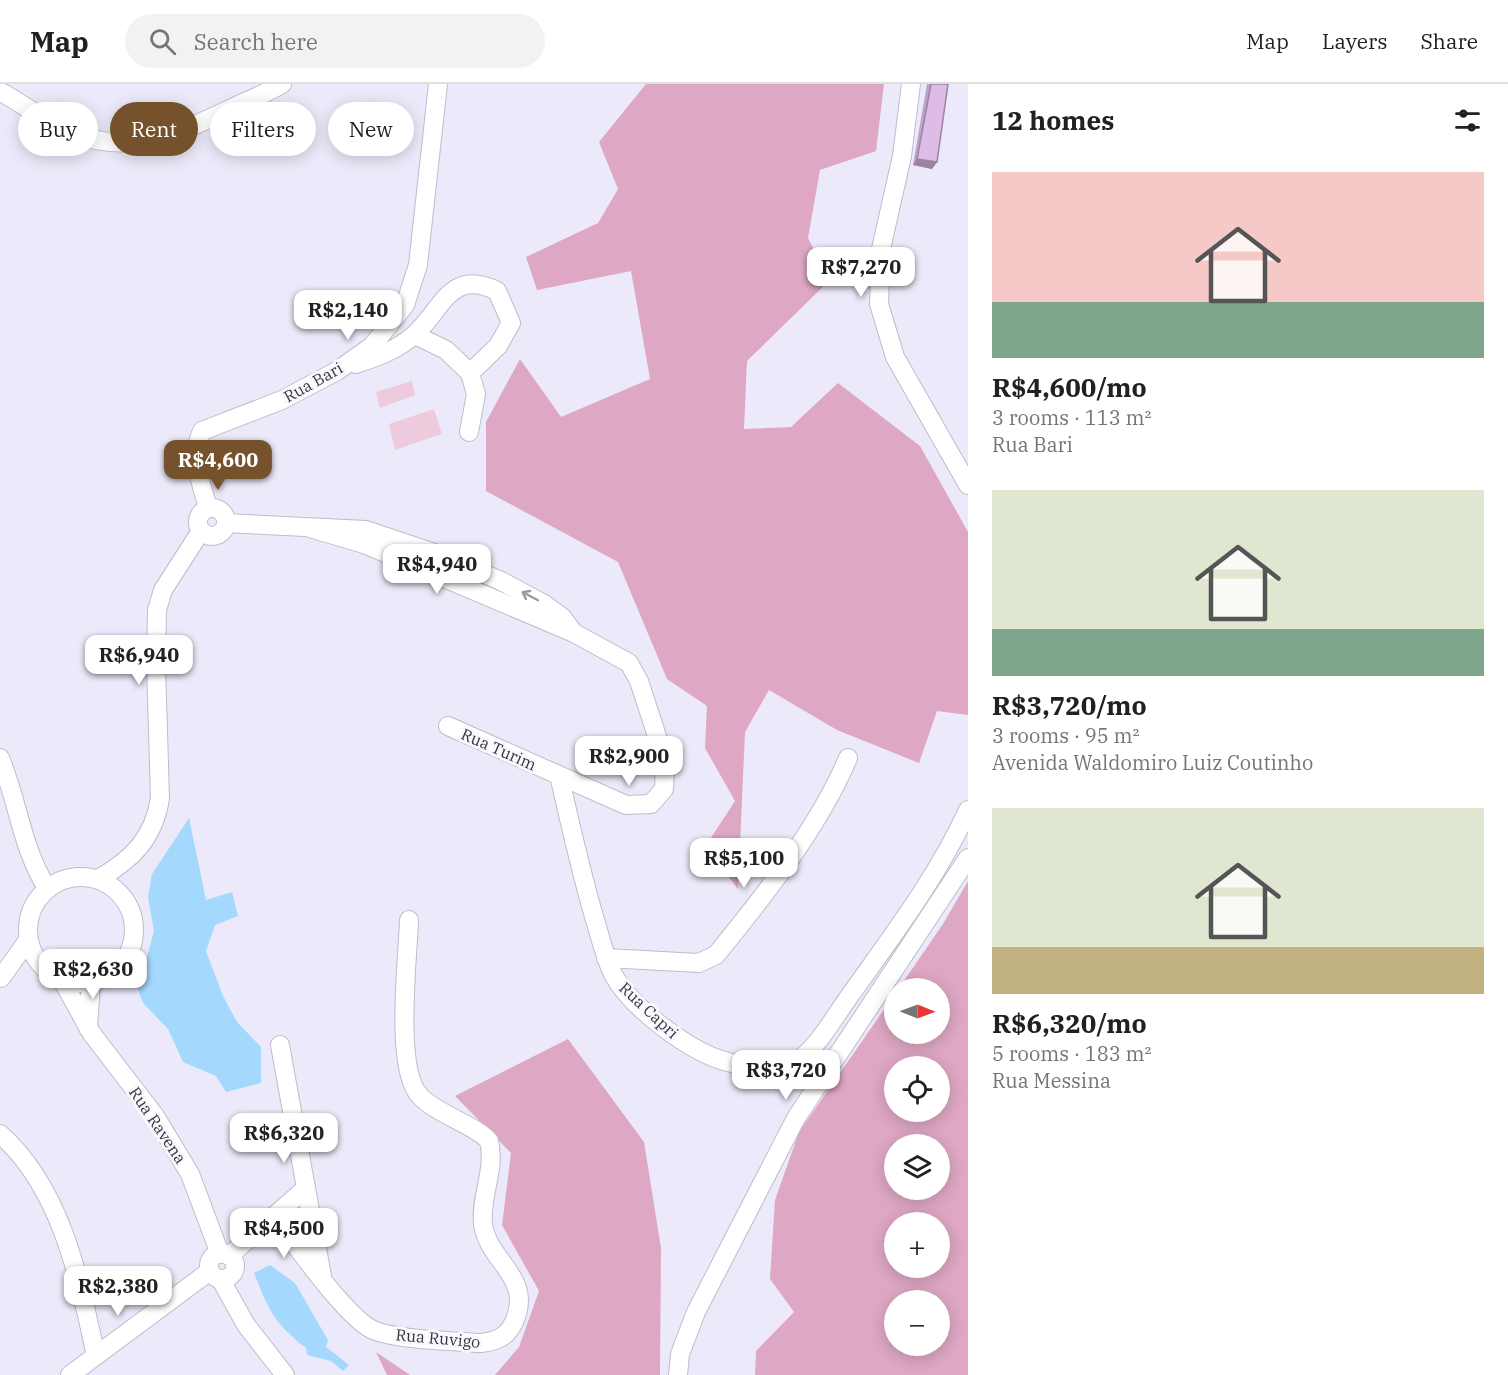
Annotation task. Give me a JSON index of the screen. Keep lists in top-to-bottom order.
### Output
{
  "streets": {
    "street": [
      "Rua Bari",
      "Rua Turim",
      "Rua Capri",
      "Rua Ravena",
      "Rua Ruvigo"
    ]
  },
  "crossings": [
    ["Rua Bari", "Rua Turim"],
    ["Rua Turim", "Rua Capri"]
  ],
  "north": "right",
  "page": {
    "header": "Map",
    "search": "Search here",
    "nav": ["Map", "Layers", "Share"],
    "heading": "12 homes",
    "chip": [
      "Buy",
      "Rent",
      "Filters",
      "New"
    ],
    "list": [
      {
        "name": "R$4,600/mo",
        "note": "3 rooms · 113 m² · Rua Bari"
      },
      {
        "name": "R$3,720/mo",
        "note": "3 rooms · 95 m² · Avenida Waldomiro Luiz Coutinho"
      },
      {
        "name": "R$6,320/mo",
        "note": "5 rooms · 183 m² · Rua Messina"
      }
    ],
    "price": [
      "R$7,270",
      "R$2,140",
      "R$4,600",
      "R$4,940",
      "R$6,940",
      "R$2,900",
      "R$5,100",
      "R$2,630",
      "R$3,720",
      "R$6,320",
      "R$4,500",
      "R$2,380"
    ],
    "map_buttons": ["+", "−"]
  }
}
